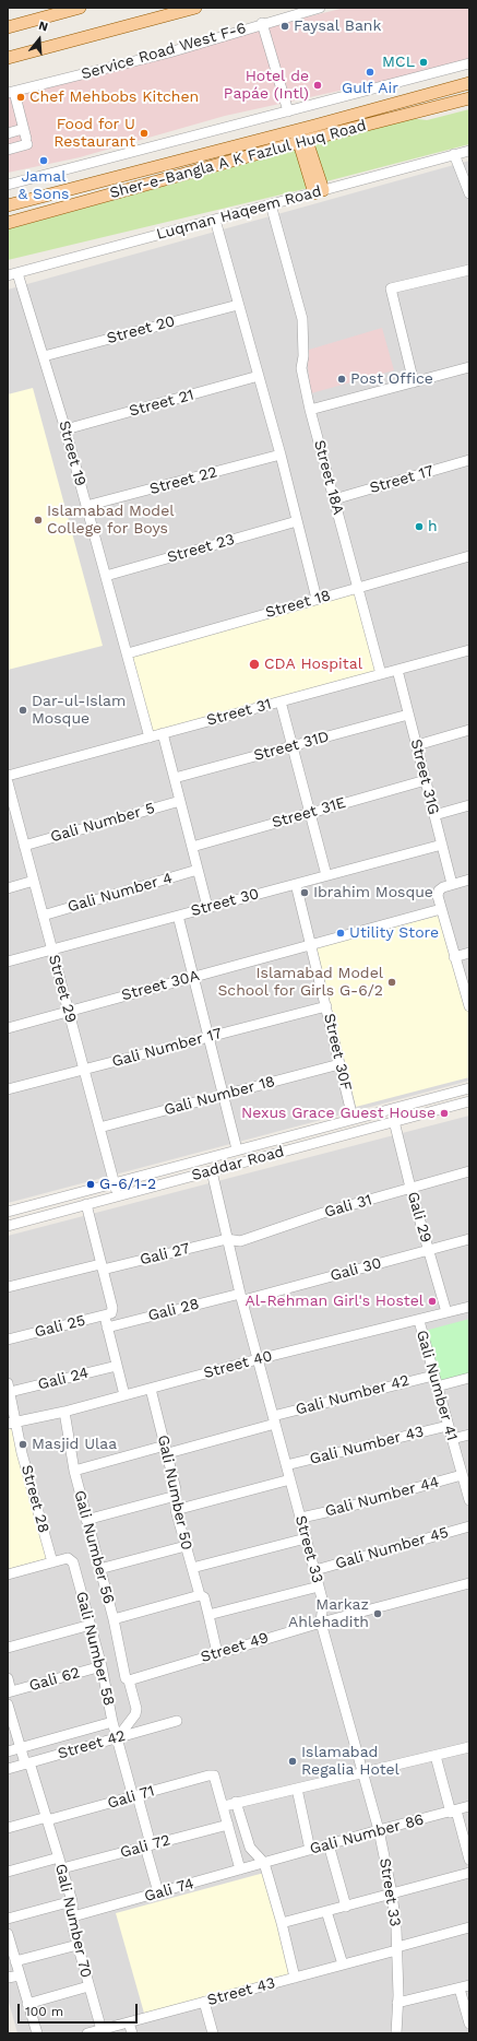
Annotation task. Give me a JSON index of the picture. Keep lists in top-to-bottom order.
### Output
{
  "streets": {
    "main road": ["Sher-e-Bangla A K Fazlul Huq Road"],
    "street": [
      "Service Road West F-6",
      "Luqman Haqeem Road",
      "Street 20",
      "Street 21",
      "Street 19",
      "Street 18A",
      "Street 17",
      "Street 22",
      "Street 23",
      "Street 18",
      "Street 31",
      "Street 31D",
      "Street 31G",
      "Street 31E",
      "Gali Number 5",
      "Gali Number 4",
      "Street 30",
      "Street 30A",
      "Street 29",
      "Gali Number 17",
      "Street 30F",
      "Gali Number 18",
      "Saddar Road",
      "Gali 31",
      "Gali 29",
      "Gali 27",
      "Gali 30",
      "Gali 28",
      "Gali 25",
      "Street 40",
      "Gali 24",
      "Gali Number 41",
      "Gali Number 42",
      "Gali Number 43",
      "Gali Number 50",
      "Gali Number 44",
      "Street 28",
      "Gali Number 56",
      "Gali Number 45",
      "Street 33",
      "Street 49",
      "Gali Number 58",
      "Gali 62",
      "Street 42",
      "Gali 71",
      "Gali Number 86",
      "Gali 72",
      "Gali 74",
      "Gali Number 70",
      "Street 43"
    ]
  },
  "crossings": [
    ["Luqman Haqeem Road", "Street 19"],
    ["Luqman Haqeem Road", "Street 18A"],
    ["Street 20", "Street 19"],
    ["Street 21", "Street 19"],
    ["Street 19", "Street 22"],
    ["Street 19", "Street 23"],
    ["Street 19", "Street 18"],
    ["Street 19", "Street 31"],
    ["Street 18A", "Street 17"],
    ["Street 18A", "Street 18"],
    ["Street 18A", "Street 31"],
    ["Street 31", "Street 31G"],
    ["Street 31D", "Street 31G"],
    ["Street 31G", "Street 31E"],
    ["Street 31G", "Street 30"],
    ["Gali Number 5", "Street 29"],
    ["Gali Number 4", "Street 29"],
    ["Street 30", "Street 29"],
    ["Street 30", "Street 30F"],
    ["Street 30A", "Street 29"],
    ["Street 30A", "Street 30F"],
    ["Street 29", "Gali Number 17"],
    ["Street 29", "Gali Number 18"],
    ["Street 29", "Saddar Road"],
    ["Gali Number 17", "Street 30F"],
    ["Street 30F", "Gali Number 18"],
    ["Street 30F", "Saddar Road"],
    ["Saddar Road", "Gali 29"],
    ["Saddar Road", "Street 33"],
    ["Gali 31", "Gali 29"],
    ["Gali 31", "Gali 27"],
    ["Gali 31", "Street 33"],
    ["Gali 29", "Gali 30"],
    ["Gali 29", "Street 40"],
    ["Gali 27", "Street 33"],
    ["Gali 30", "Gali 28"],
    ["Gali 30", "Street 33"],
    ["Gali 28", "Street 33"],
    ["Street 40", "Gali Number 41"],
    ["Street 40", "Gali Number 50"],
    ["Street 40", "Street 28"],
    ["Street 40", "Gali Number 56"],
    ["Street 40", "Street 33"],
    ["Gali 24", "Street 28"],
    ["Gali Number 41", "Gali Number 42"],
    ["Gali Number 41", "Gali Number 43"],
    ["Gali Number 41", "Gali Number 44"],
    ["Gali Number 42", "Gali Number 50"],
    ["Gali Number 42", "Gali Number 56"],
    ["Gali Number 42", "Street 33"],
    ["Gali Number 43", "Street 33"],
    ["Gali Number 50", "Street 49"],
    ["Gali Number 44", "Street 33"],
    ["Street 28", "Gali Number 58"],
    ["Gali Number 56", "Street 49"],
    ["Gali Number 56", "Gali Number 58"],
    ["Gali Number 56", "Street 42"],
    ["Gali Number 45", "Street 33"],
    ["Street 33", "Street 49"],
    ["Street 33", "Gali Number 86"],
    ["Street 33", "Street 43"],
    ["Gali Number 58", "Gali 62"],
    ["Gali Number 58", "Street 42"],
    ["Gali Number 58", "Gali 71"],
    ["Gali Number 58", "Gali 72"],
    ["Gali Number 58", "Gali 74"],
    ["Street 42", "Gali Number 70"],
    ["Gali 71", "Gali Number 70"],
    ["Gali Number 86", "Gali 74"],
    ["Gali 72", "Gali Number 70"],
    ["Gali 74", "Gali Number 70"],
    ["Gali Number 70", "Street 43"]
  ],
  "places": [
    "Faysal Bank",
    "MCL",
    "Gulf Air",
    "Hotel de Papáe (Intl)",
    "Chef Mehbobs Kitchen",
    "Food for U Restaurant",
    "Jamal & Sons",
    "Post Office",
    "Islamabad Model College for Boys",
    "h",
    "CDA Hospital",
    "Dar-ul-Islam Mosque",
    "Ibrahim Mosque",
    "Utility Store",
    "Islamabad Model School for Girls G-6/2",
    "Nexus Grace Guest House",
    "G-6/1-2",
    "Al-Rehman Girl's Hostel",
    "Masjid Ulaa",
    "Markaz Ahlehadith",
    "Islamabad Regalia Hotel"
  ],
  "scale_bar": "100 m",
  "north": "top"
}
